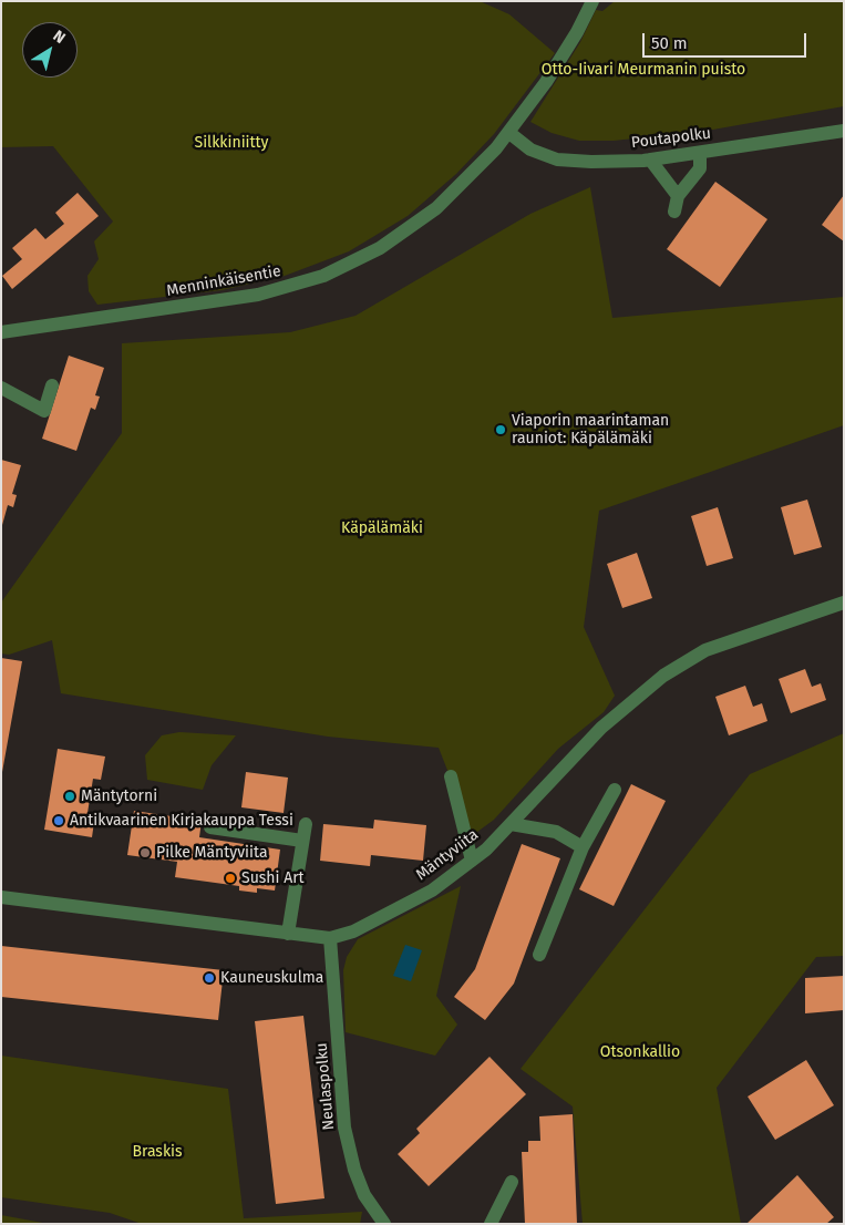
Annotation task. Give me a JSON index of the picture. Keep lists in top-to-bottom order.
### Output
{
  "streets": {
    "street": [
      "Poutapolku",
      "Menninkäisentie",
      "Mäntyviita",
      "Neulaspolku"
    ]
  },
  "crossings": [
    ["Poutapolku", "Menninkäisentie"],
    ["Mäntyviita", "Neulaspolku"]
  ],
  "parks": [
    "Otto-Iivari Meurmanin puisto",
    "Silkkiniitty",
    "Käpälämäki",
    "Otsonkallio",
    "Braskis"
  ],
  "places": [
    "Viaporin maarintaman rauniot: Käpälämäki",
    "Mäntytorni",
    "Antikvaarinen Kirjakauppa Tessi",
    "Pilke Mäntyviita",
    "Sushi Art",
    "Kauneuskulma"
  ],
  "scale_bar": "50 m",
  "north": "top right"
}
